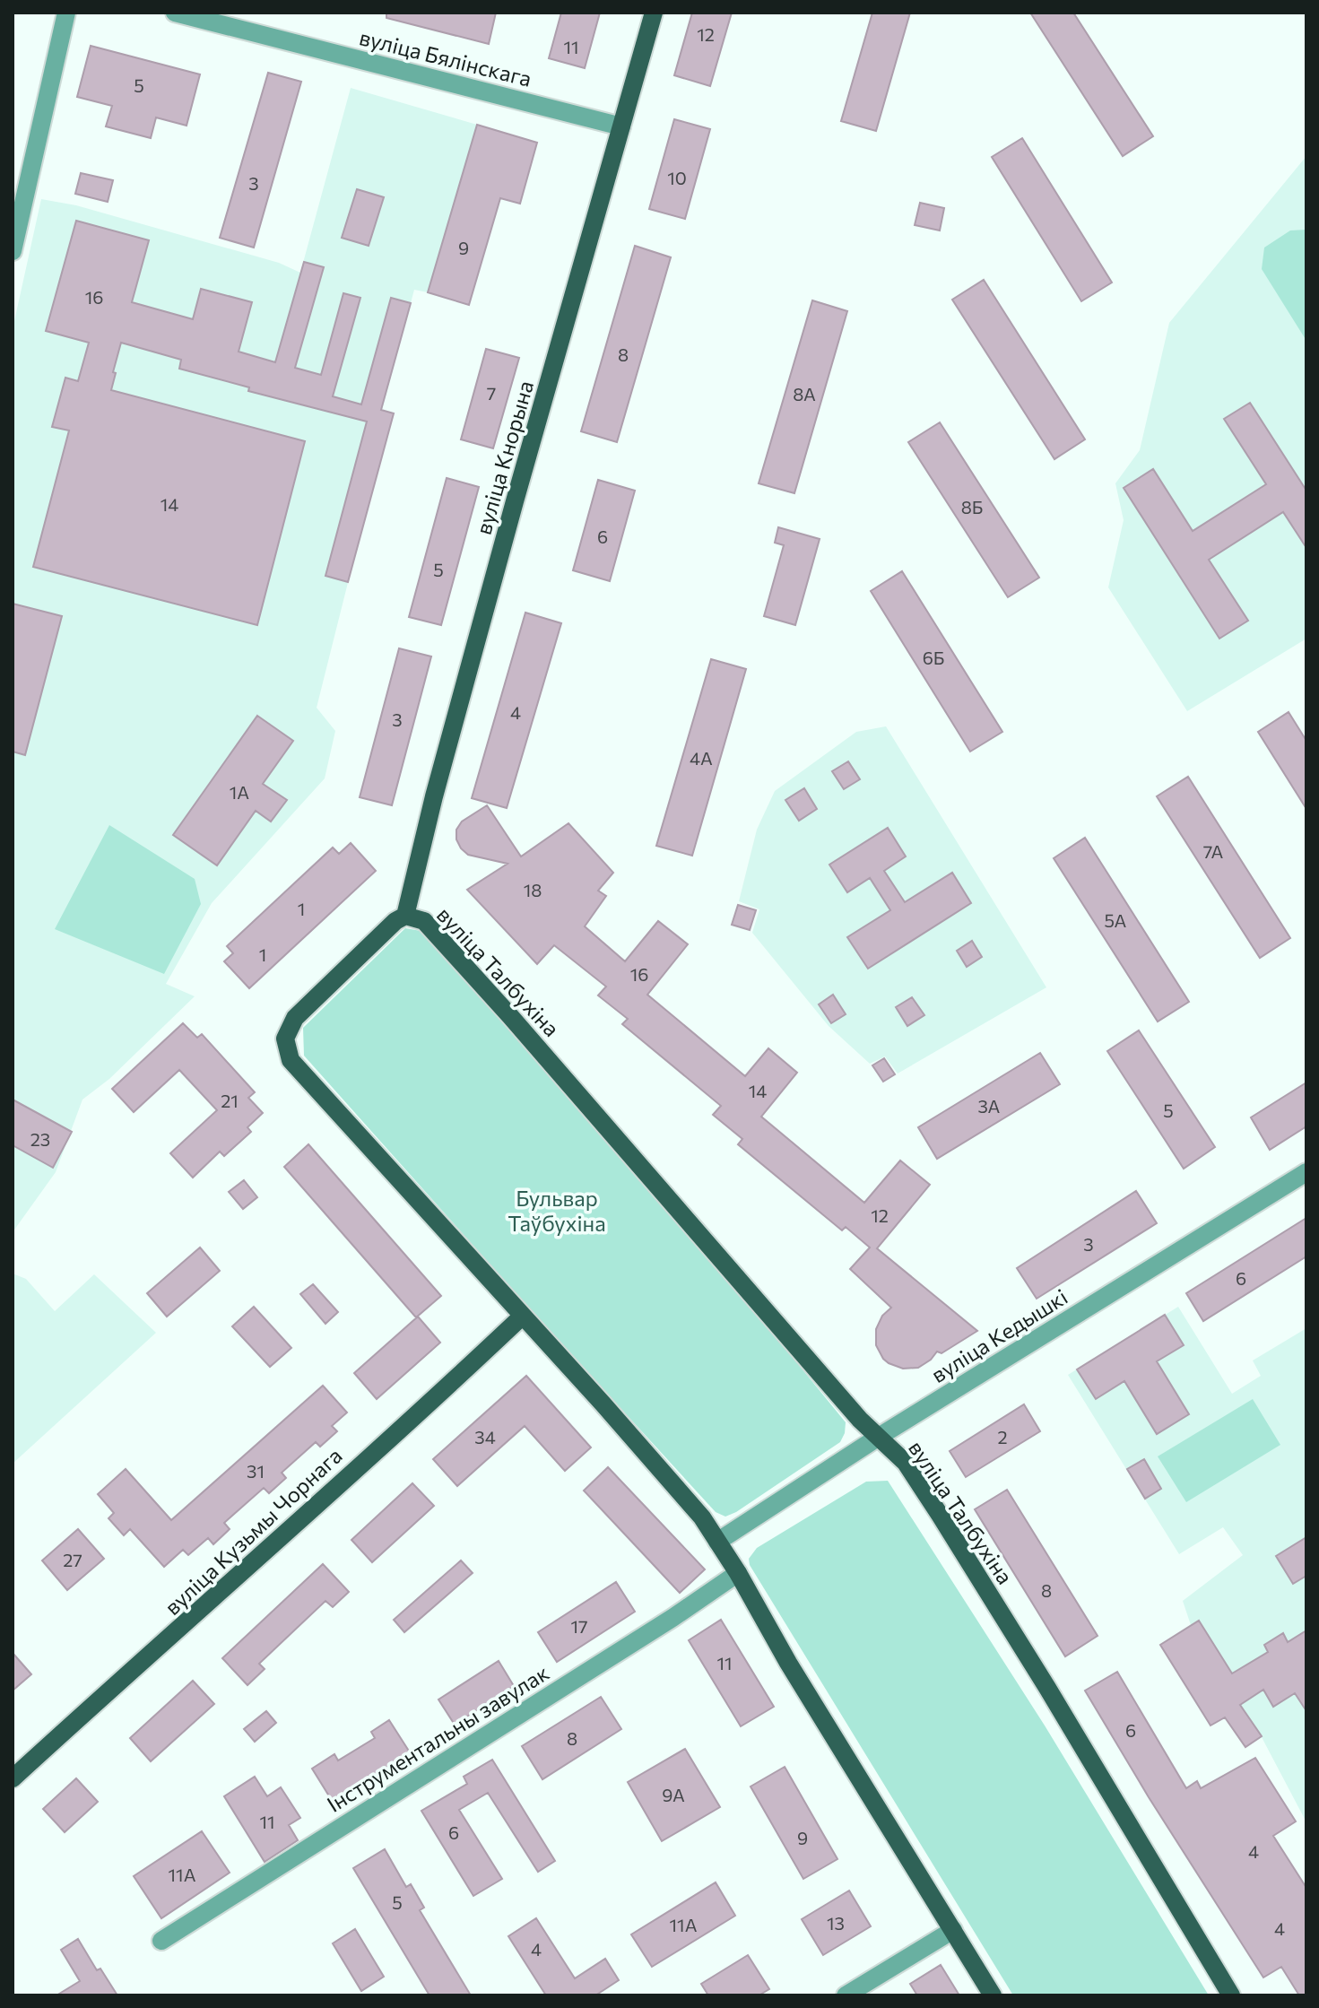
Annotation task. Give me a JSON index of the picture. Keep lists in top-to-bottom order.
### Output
{
  "streets": {
    "main road": ["вуліца Кнорына", "вуліца Талбухіна", "вуліца Кузьмы Чорнага"],
    "street": ["вуліца Бялінскага", "вуліца Кедышкі", "Інструментальны завулак"]
  },
  "crossings": [
    ["вуліца Бялінскага", "вуліца Кнорына"],
    ["вуліца Кнорына", "вуліца Талбухіна"],
    ["вуліца Талбухіна", "вуліца Кедышкі"],
    ["вуліца Талбухіна", "вуліца Кузьмы Чорнага"],
    ["вуліца Талбухіна", "Інструментальны завулак"]
  ],
  "parks": ["Бульвар Таўбухіна"],
  "house_numbers": [
    "12",
    "11",
    "5",
    "10",
    "3",
    "9",
    "16",
    "8",
    "7",
    "8А",
    "14",
    "8Б",
    "6",
    "5",
    "6Б",
    "4",
    "3",
    "4А",
    "1А",
    "7А",
    "18",
    "1",
    "5А",
    "1",
    "16",
    "14",
    "21",
    "3А",
    "5",
    "23",
    "12",
    "3",
    "6",
    "34",
    "2",
    "31",
    "27",
    "8",
    "17",
    "11",
    "6",
    "8",
    "9А",
    "11",
    "6",
    "9",
    "4",
    "11А",
    "5",
    "13",
    "11А",
    "4",
    "4"
  ]
}
